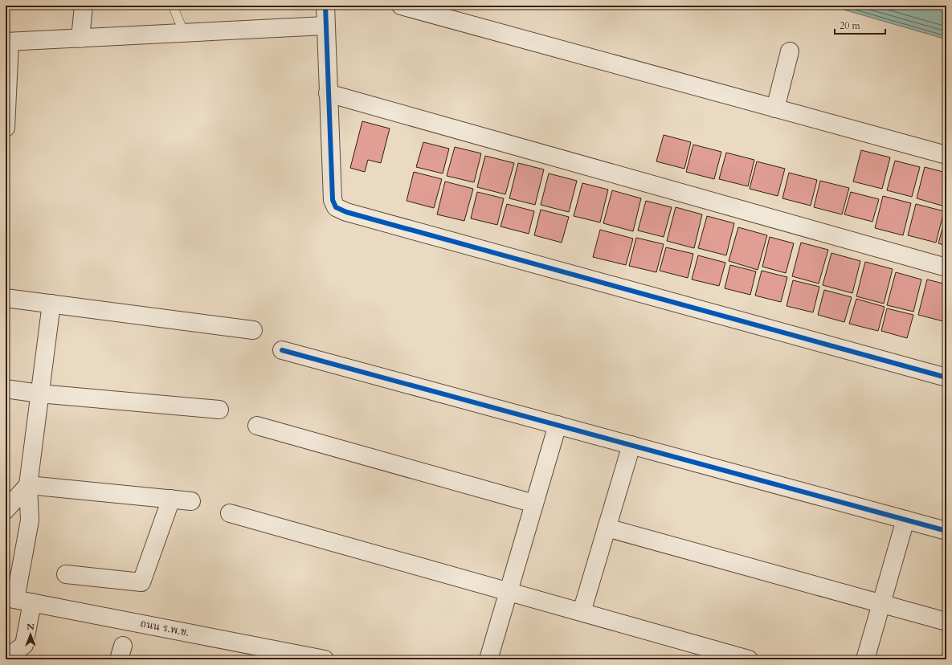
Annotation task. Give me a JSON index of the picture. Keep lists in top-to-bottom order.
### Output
{
  "streets": {
    "street": ["ถนน ร.พ.ช."]
  },
  "scale_bar": "20 m",
  "north": "top"
}
